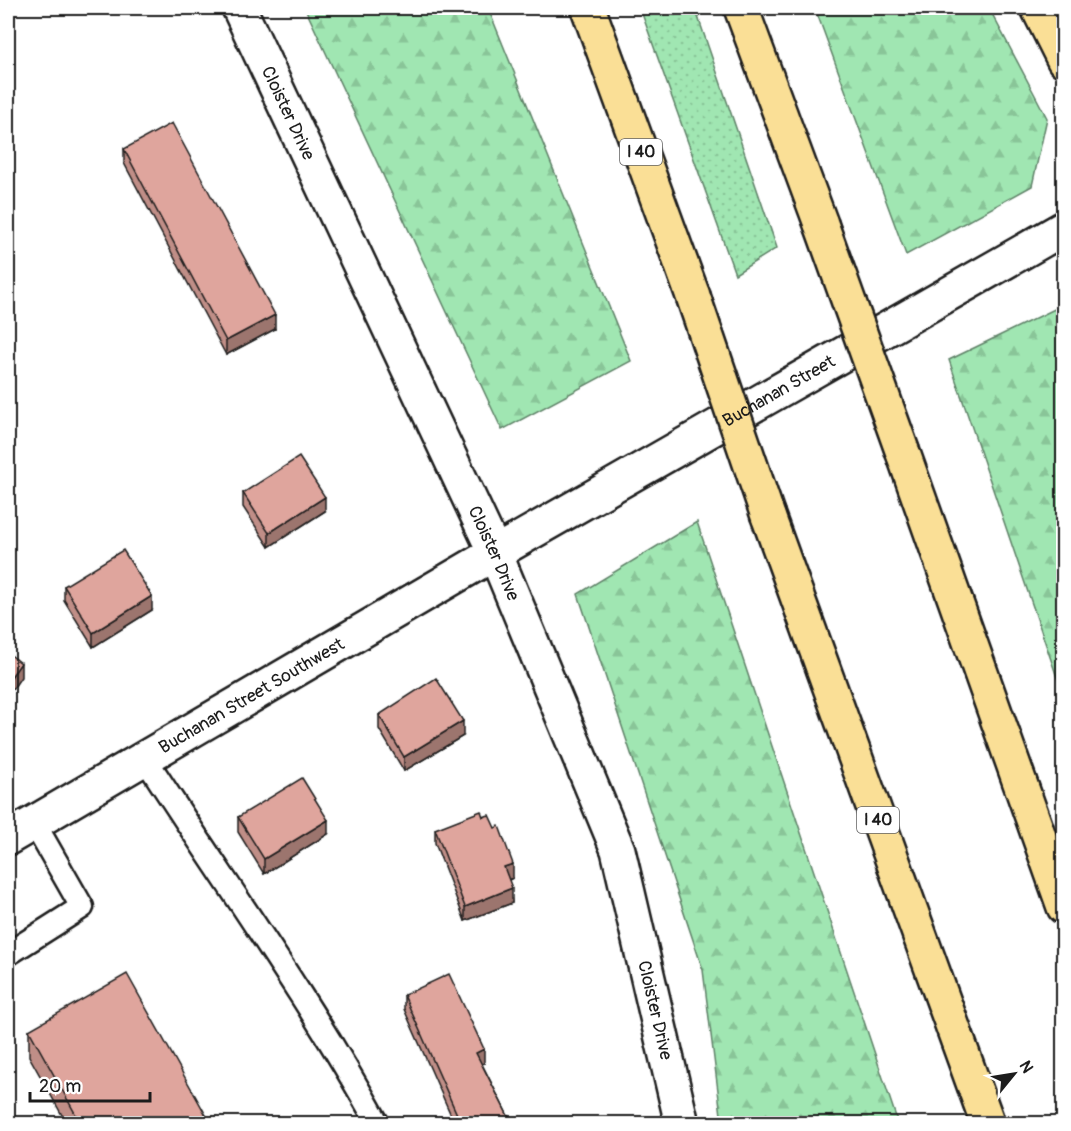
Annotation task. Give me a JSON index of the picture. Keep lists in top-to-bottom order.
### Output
{
  "streets": {
    "main road": ["I 40"],
    "street": ["Cloister Drive", "Buchanan Street", "Buchanan Street Southwest"]
  },
  "crossings": [
    ["Cloister Drive", "Buchanan Street"],
    ["Cloister Drive", "Buchanan Street Southwest"],
    ["Buchanan Street", "Buchanan Street Southwest"]
  ],
  "scale_bar": "20 m",
  "north": "top right"
}
